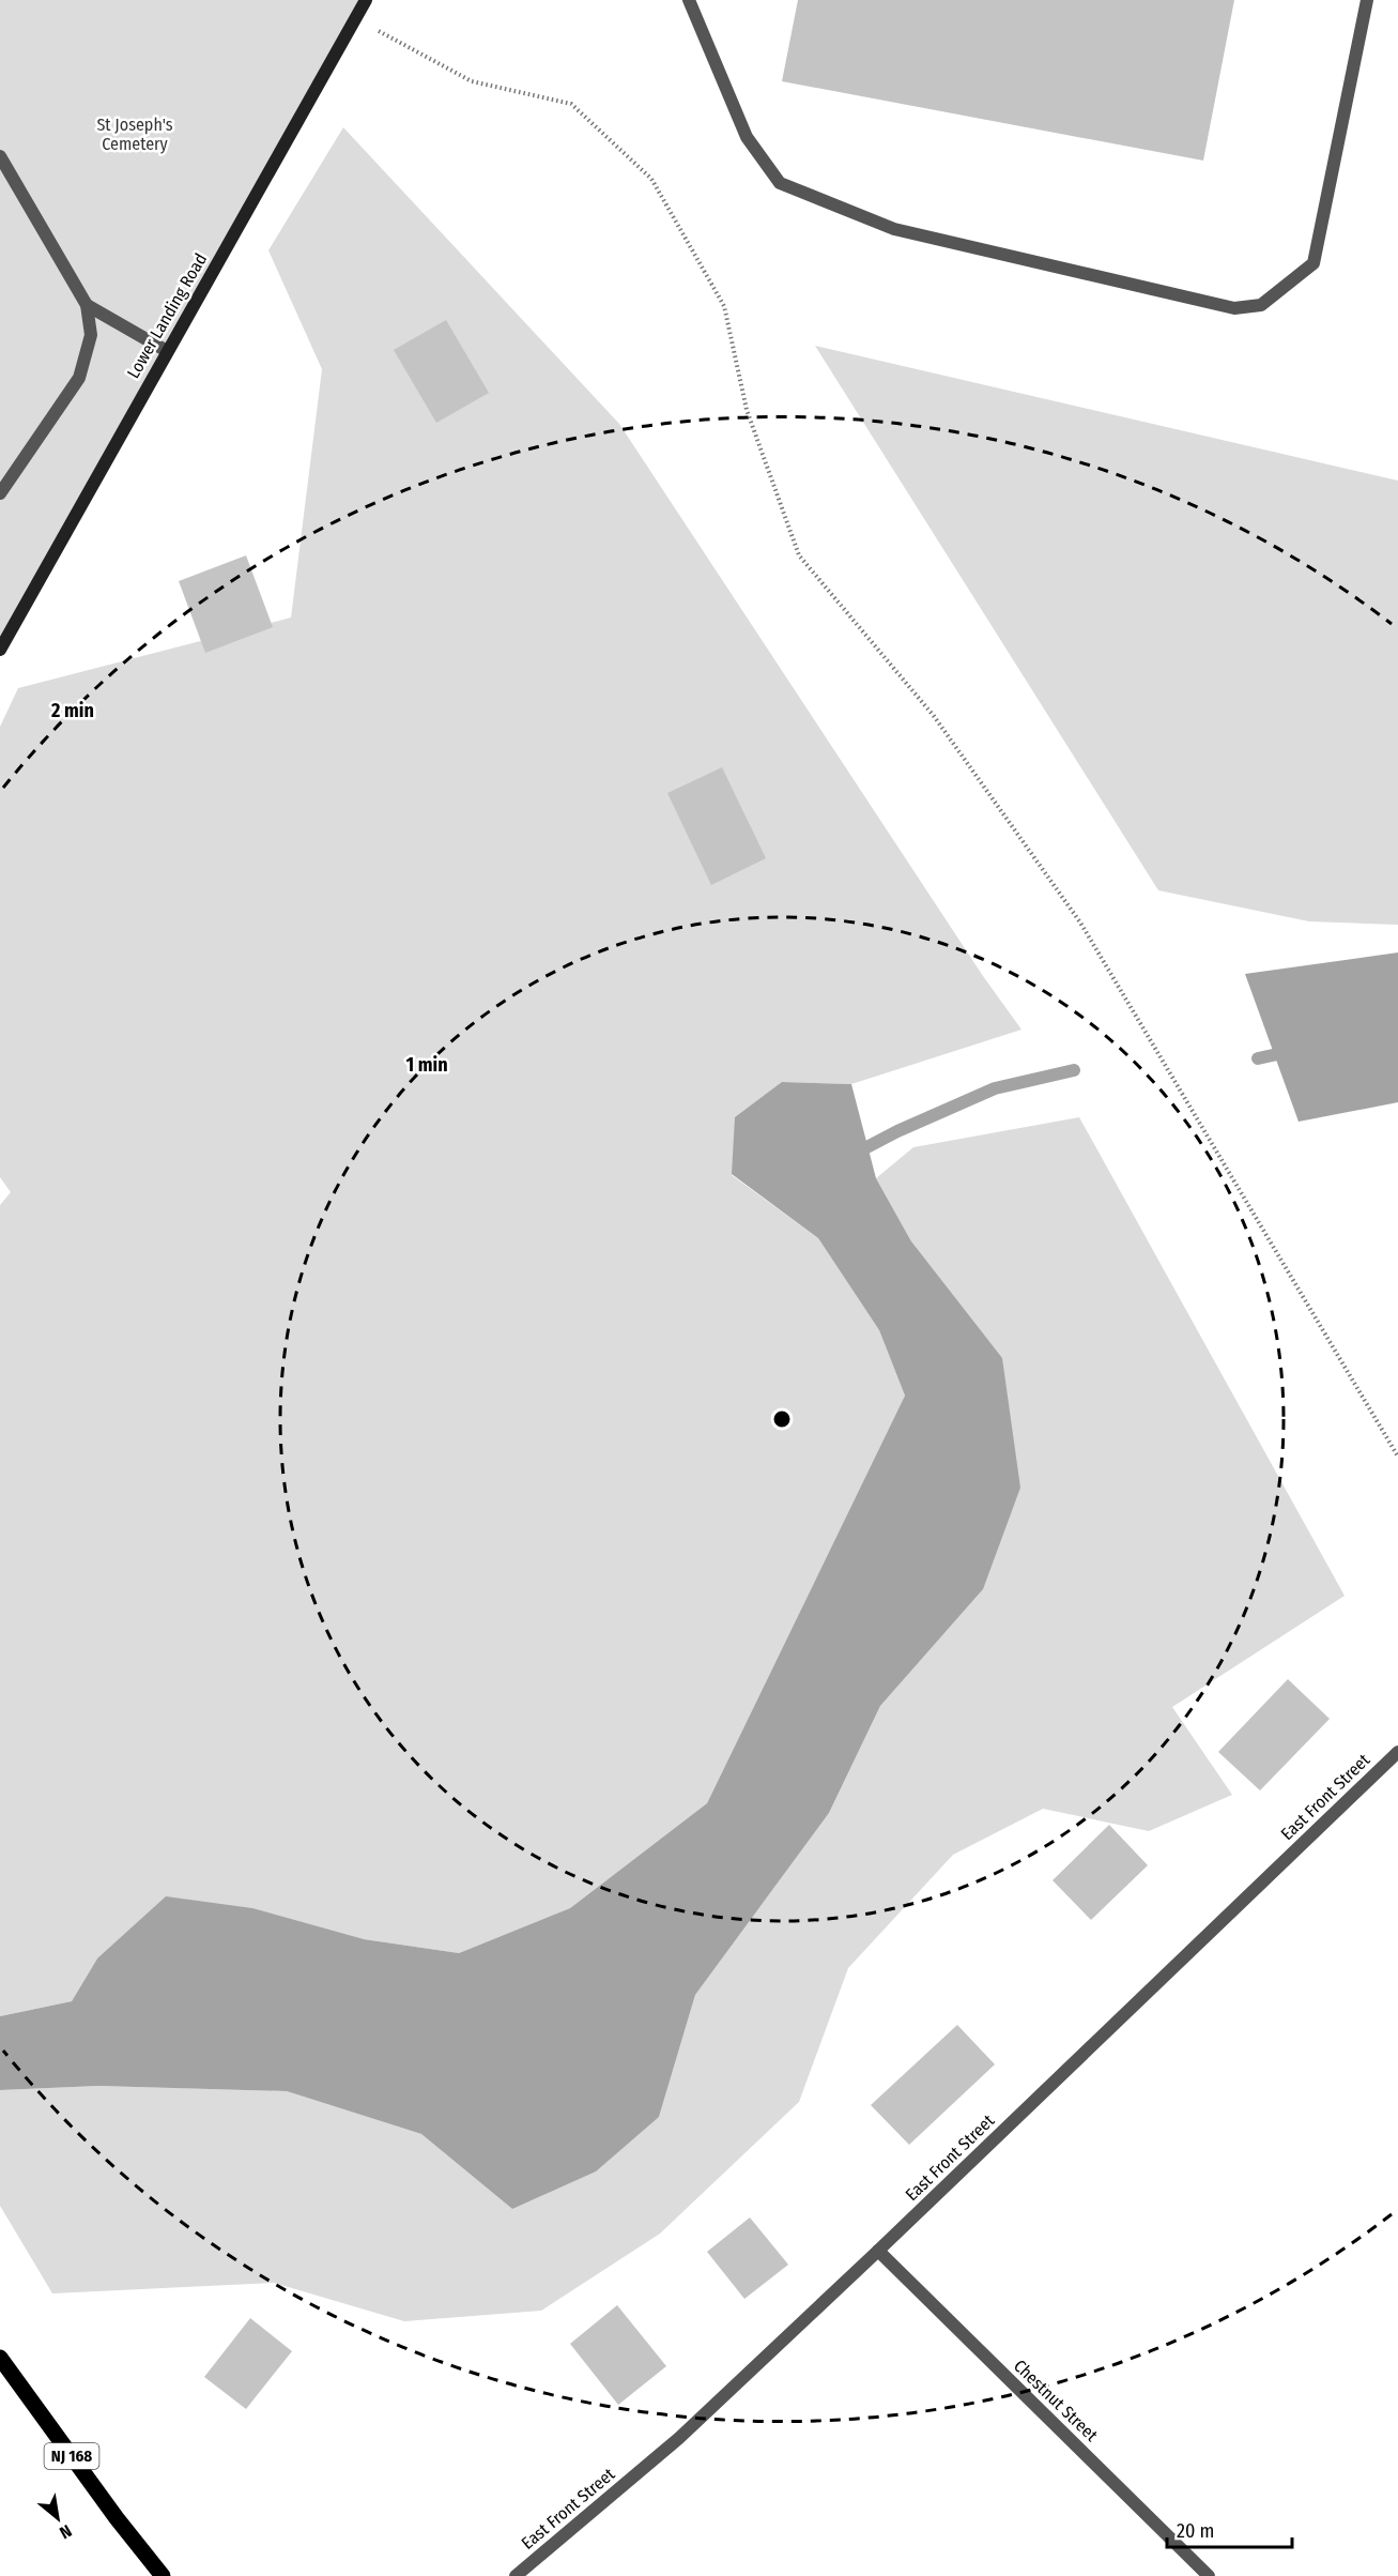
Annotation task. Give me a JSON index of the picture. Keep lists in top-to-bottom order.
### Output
{
  "streets": {
    "main road": ["Lower Landing Road", "NJ 168"],
    "street": ["East Front Street", "Chestnut Street"]
  },
  "crossings": [
    ["East Front Street", "Chestnut Street"]
  ],
  "parks": ["St Joseph's Cemetery"],
  "scale_bar": "20 m",
  "north": "bottom right",
  "rings": ["2 min", "1 min"]
}
